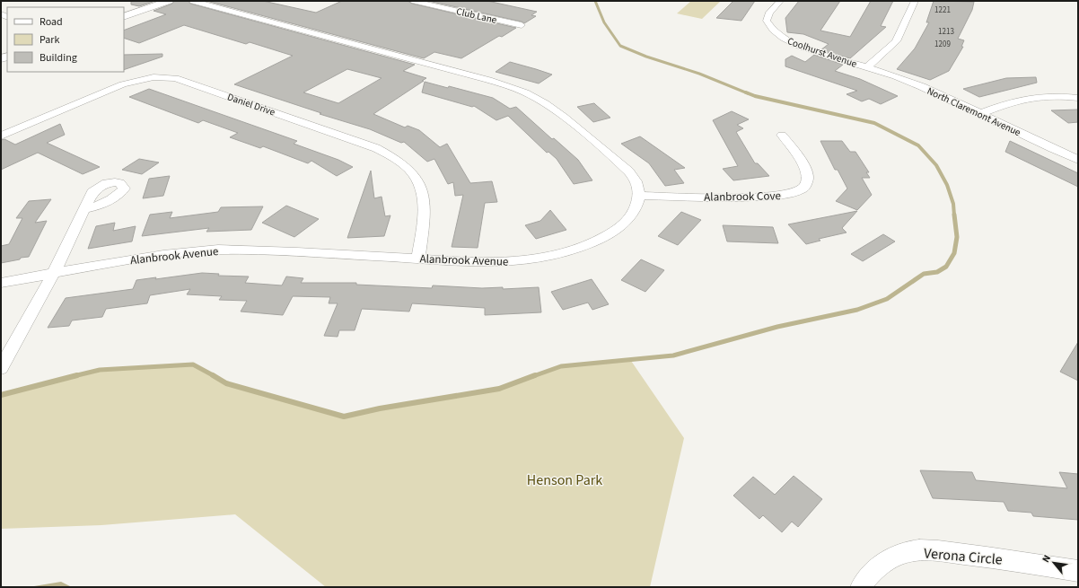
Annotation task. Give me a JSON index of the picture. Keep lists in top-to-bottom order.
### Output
{
  "streets": {
    "street": [
      "Club Lane",
      "Coolhurst Avenue",
      "Daniel Drive",
      "North Claremont Avenue",
      "Alanbrook Cove",
      "Alanbrook Avenue",
      "Verona Circle"
    ]
  },
  "crossings": [
    ["Coolhurst Avenue", "North Claremont Avenue"],
    ["Daniel Drive", "Alanbrook Avenue"],
    ["Alanbrook Cove", "Alanbrook Avenue"]
  ],
  "parks": ["Henson Park"],
  "house_numbers": ["1221", "1213", "1209"],
  "legend": ["Road", "Park", "Building"],
  "north": "top left"
}
